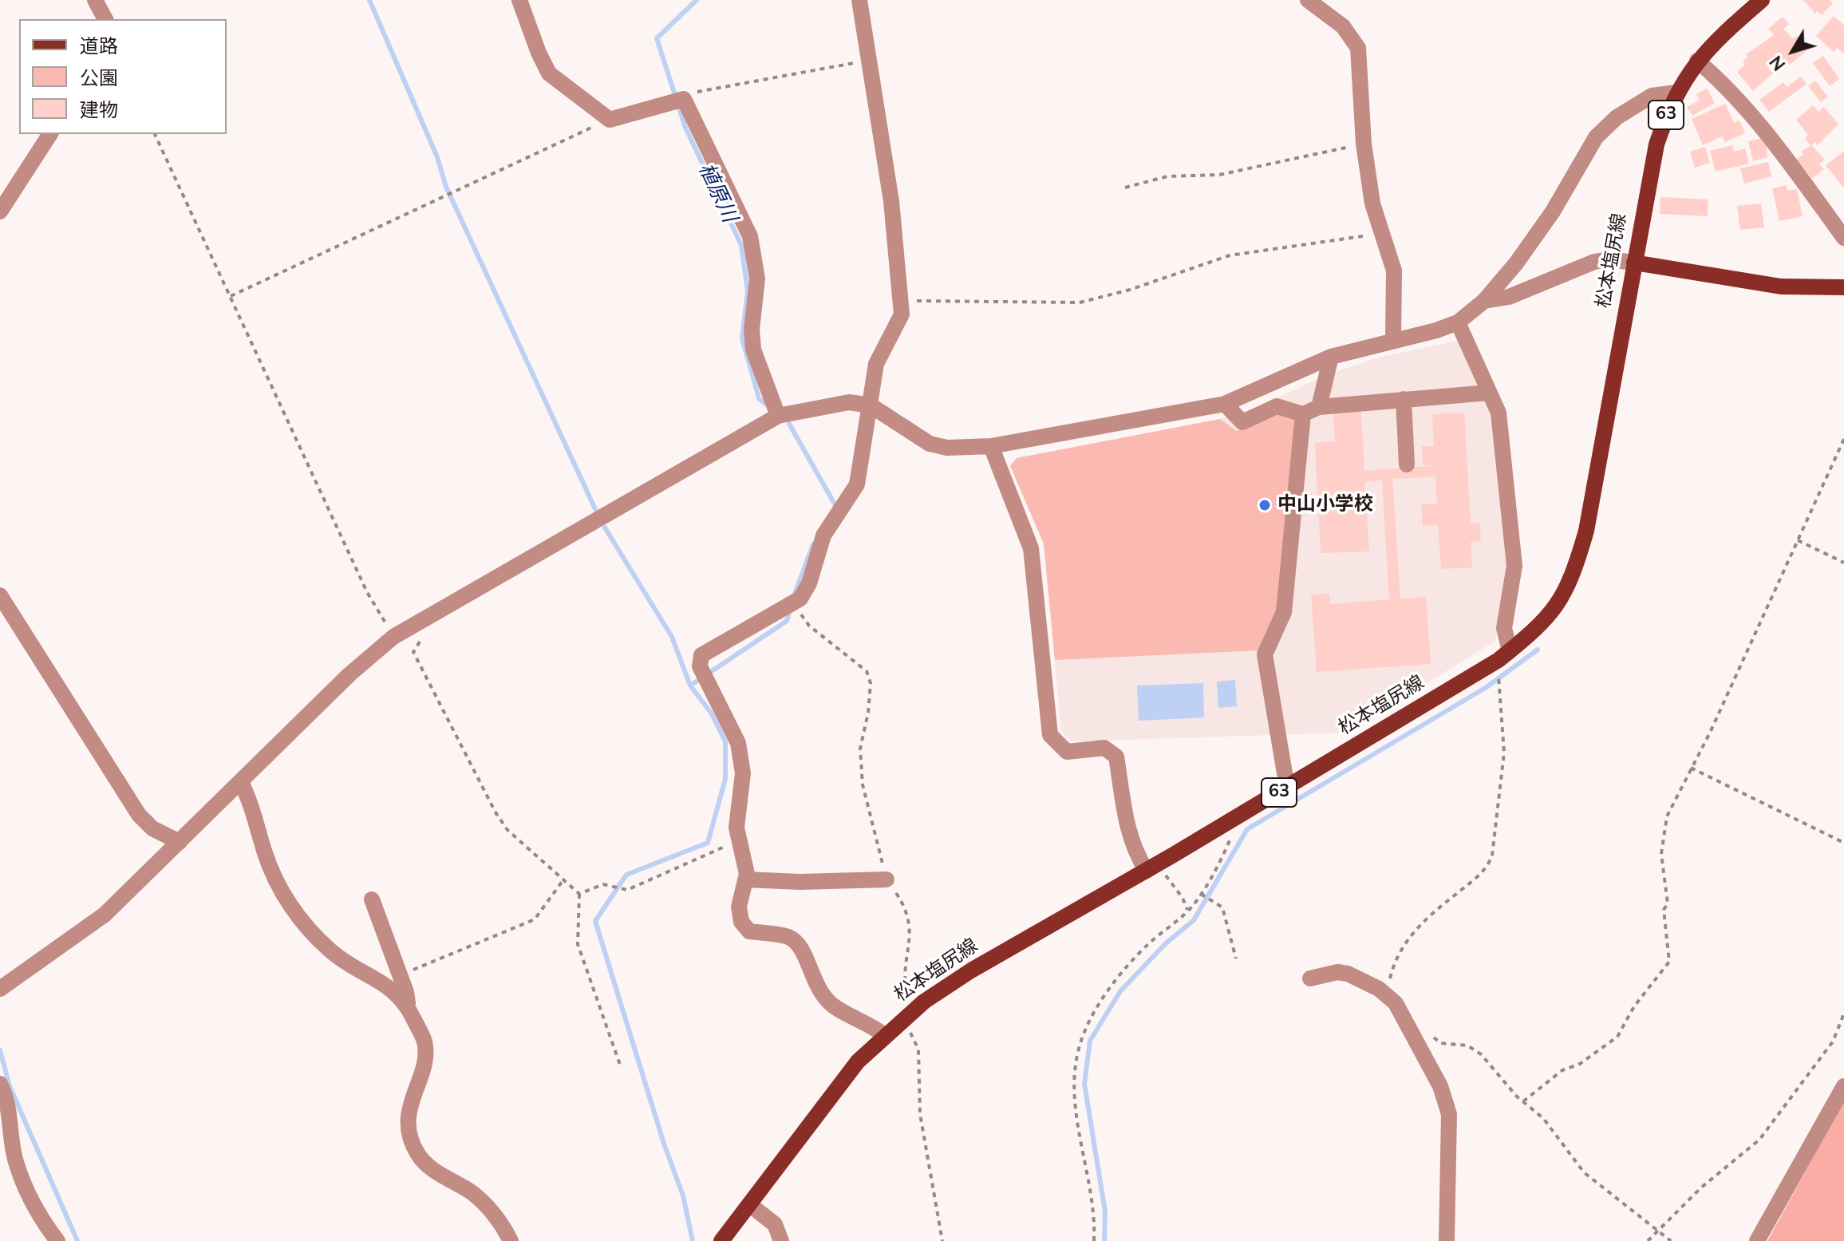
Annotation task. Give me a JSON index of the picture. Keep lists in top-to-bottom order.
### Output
{
  "streets": {
    "main road": ["63", "松本塩尻線"]
  },
  "water": ["植原川"],
  "places": ["中山小学校"],
  "legend": ["道路", "公園", "建物"],
  "north": "bottom left"
}
